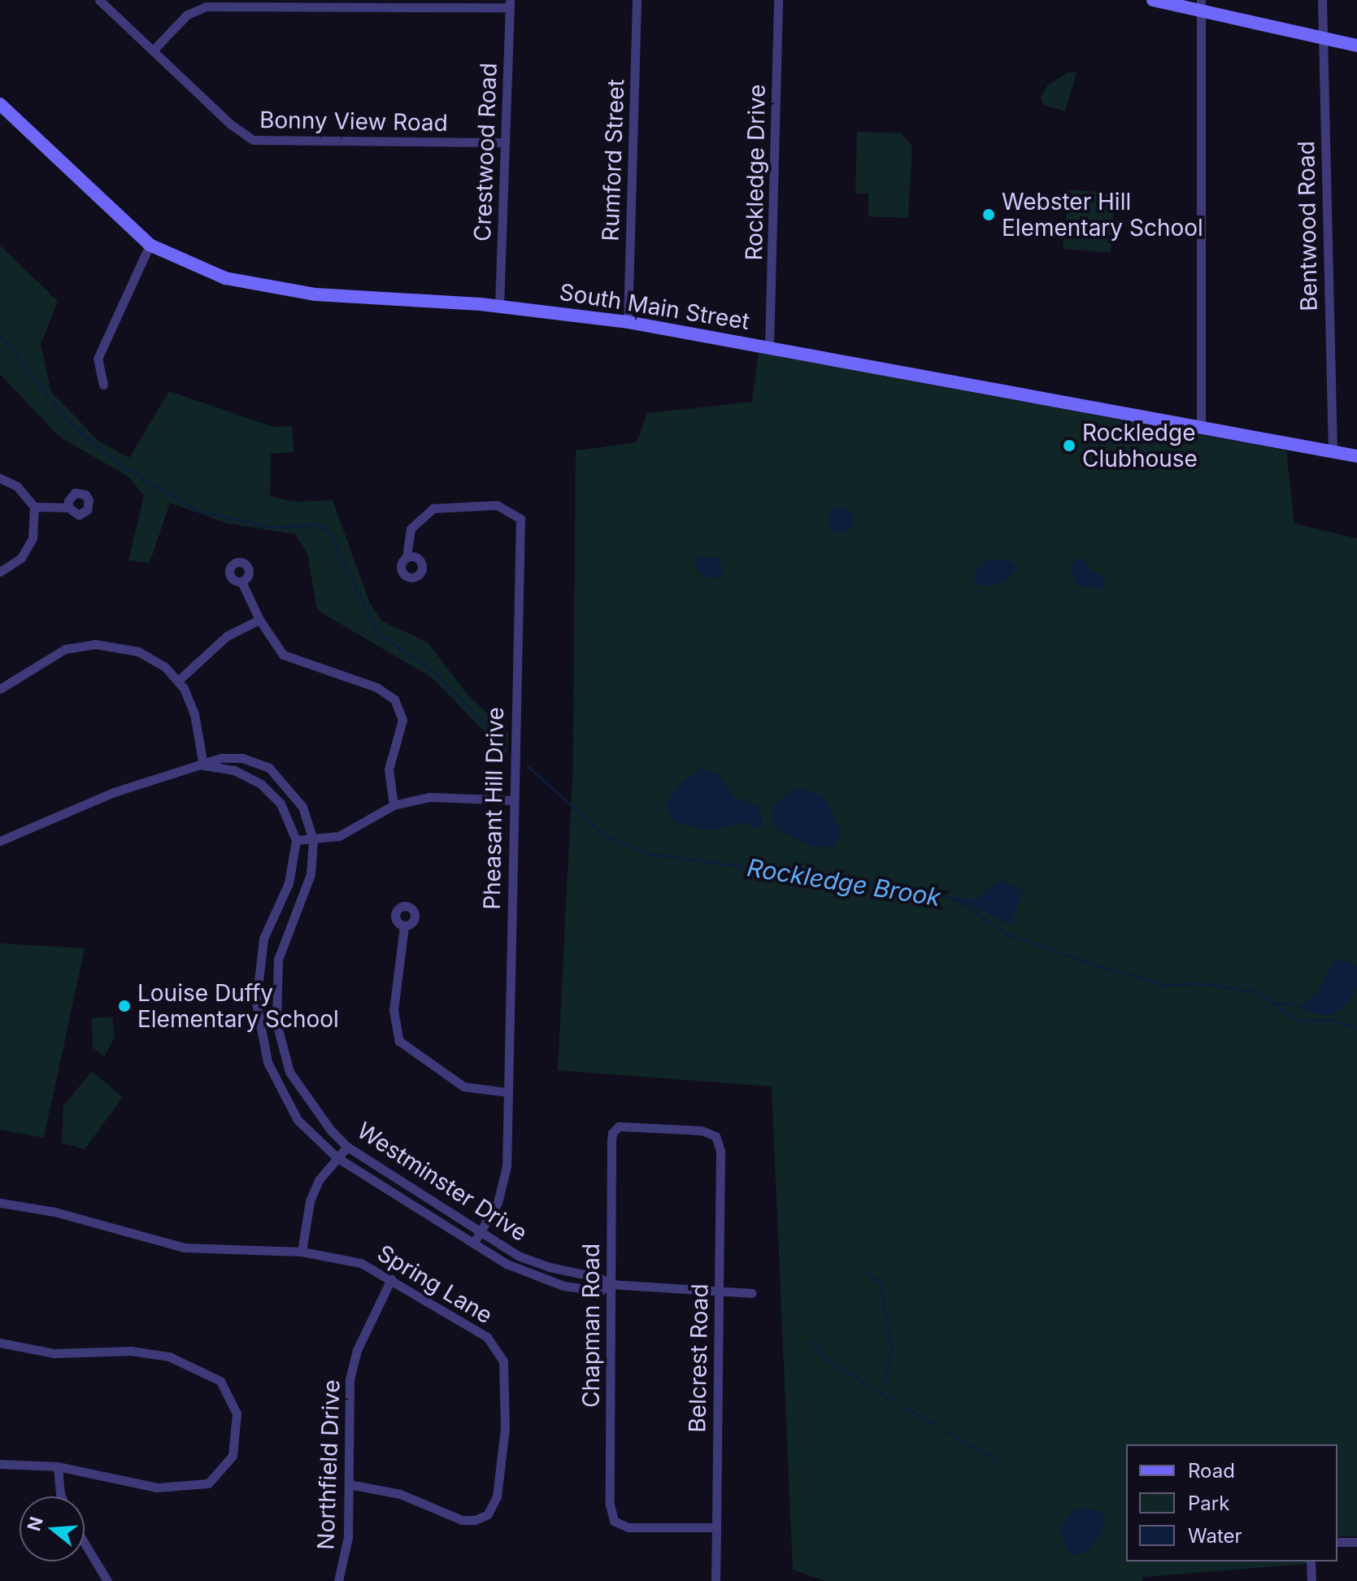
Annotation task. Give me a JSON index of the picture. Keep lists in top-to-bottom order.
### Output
{
  "streets": {
    "main road": ["South Main Street"],
    "street": [
      "Bonny View Road",
      "Crestwood Road",
      "Rumford Street",
      "Rockledge Drive",
      "Bentwood Road",
      "Pheasant Hill Drive",
      "Westminster Drive",
      "Spring Lane",
      "Chapman Road",
      "Belcrest Road",
      "Northfield Drive"
    ]
  },
  "crossings": [
    ["Bonny View Road", "Crestwood Road"],
    ["Crestwood Road", "South Main Street"],
    ["Rumford Street", "South Main Street"],
    ["Rockledge Drive", "South Main Street"],
    ["Bentwood Road", "South Main Street"],
    ["Pheasant Hill Drive", "Westminster Drive"],
    ["Westminster Drive", "Chapman Road"],
    ["Westminster Drive", "Belcrest Road"],
    ["Spring Lane", "Northfield Drive"],
    ["Chapman Road", "Belcrest Road"]
  ],
  "water": ["Rockledge Brook"],
  "places": ["Webster Hill Elementary School", "Rockledge Clubhouse", "Louise Duffy Elementary School"],
  "legend": ["Road", "Park", "Water"],
  "north": "left"
}
